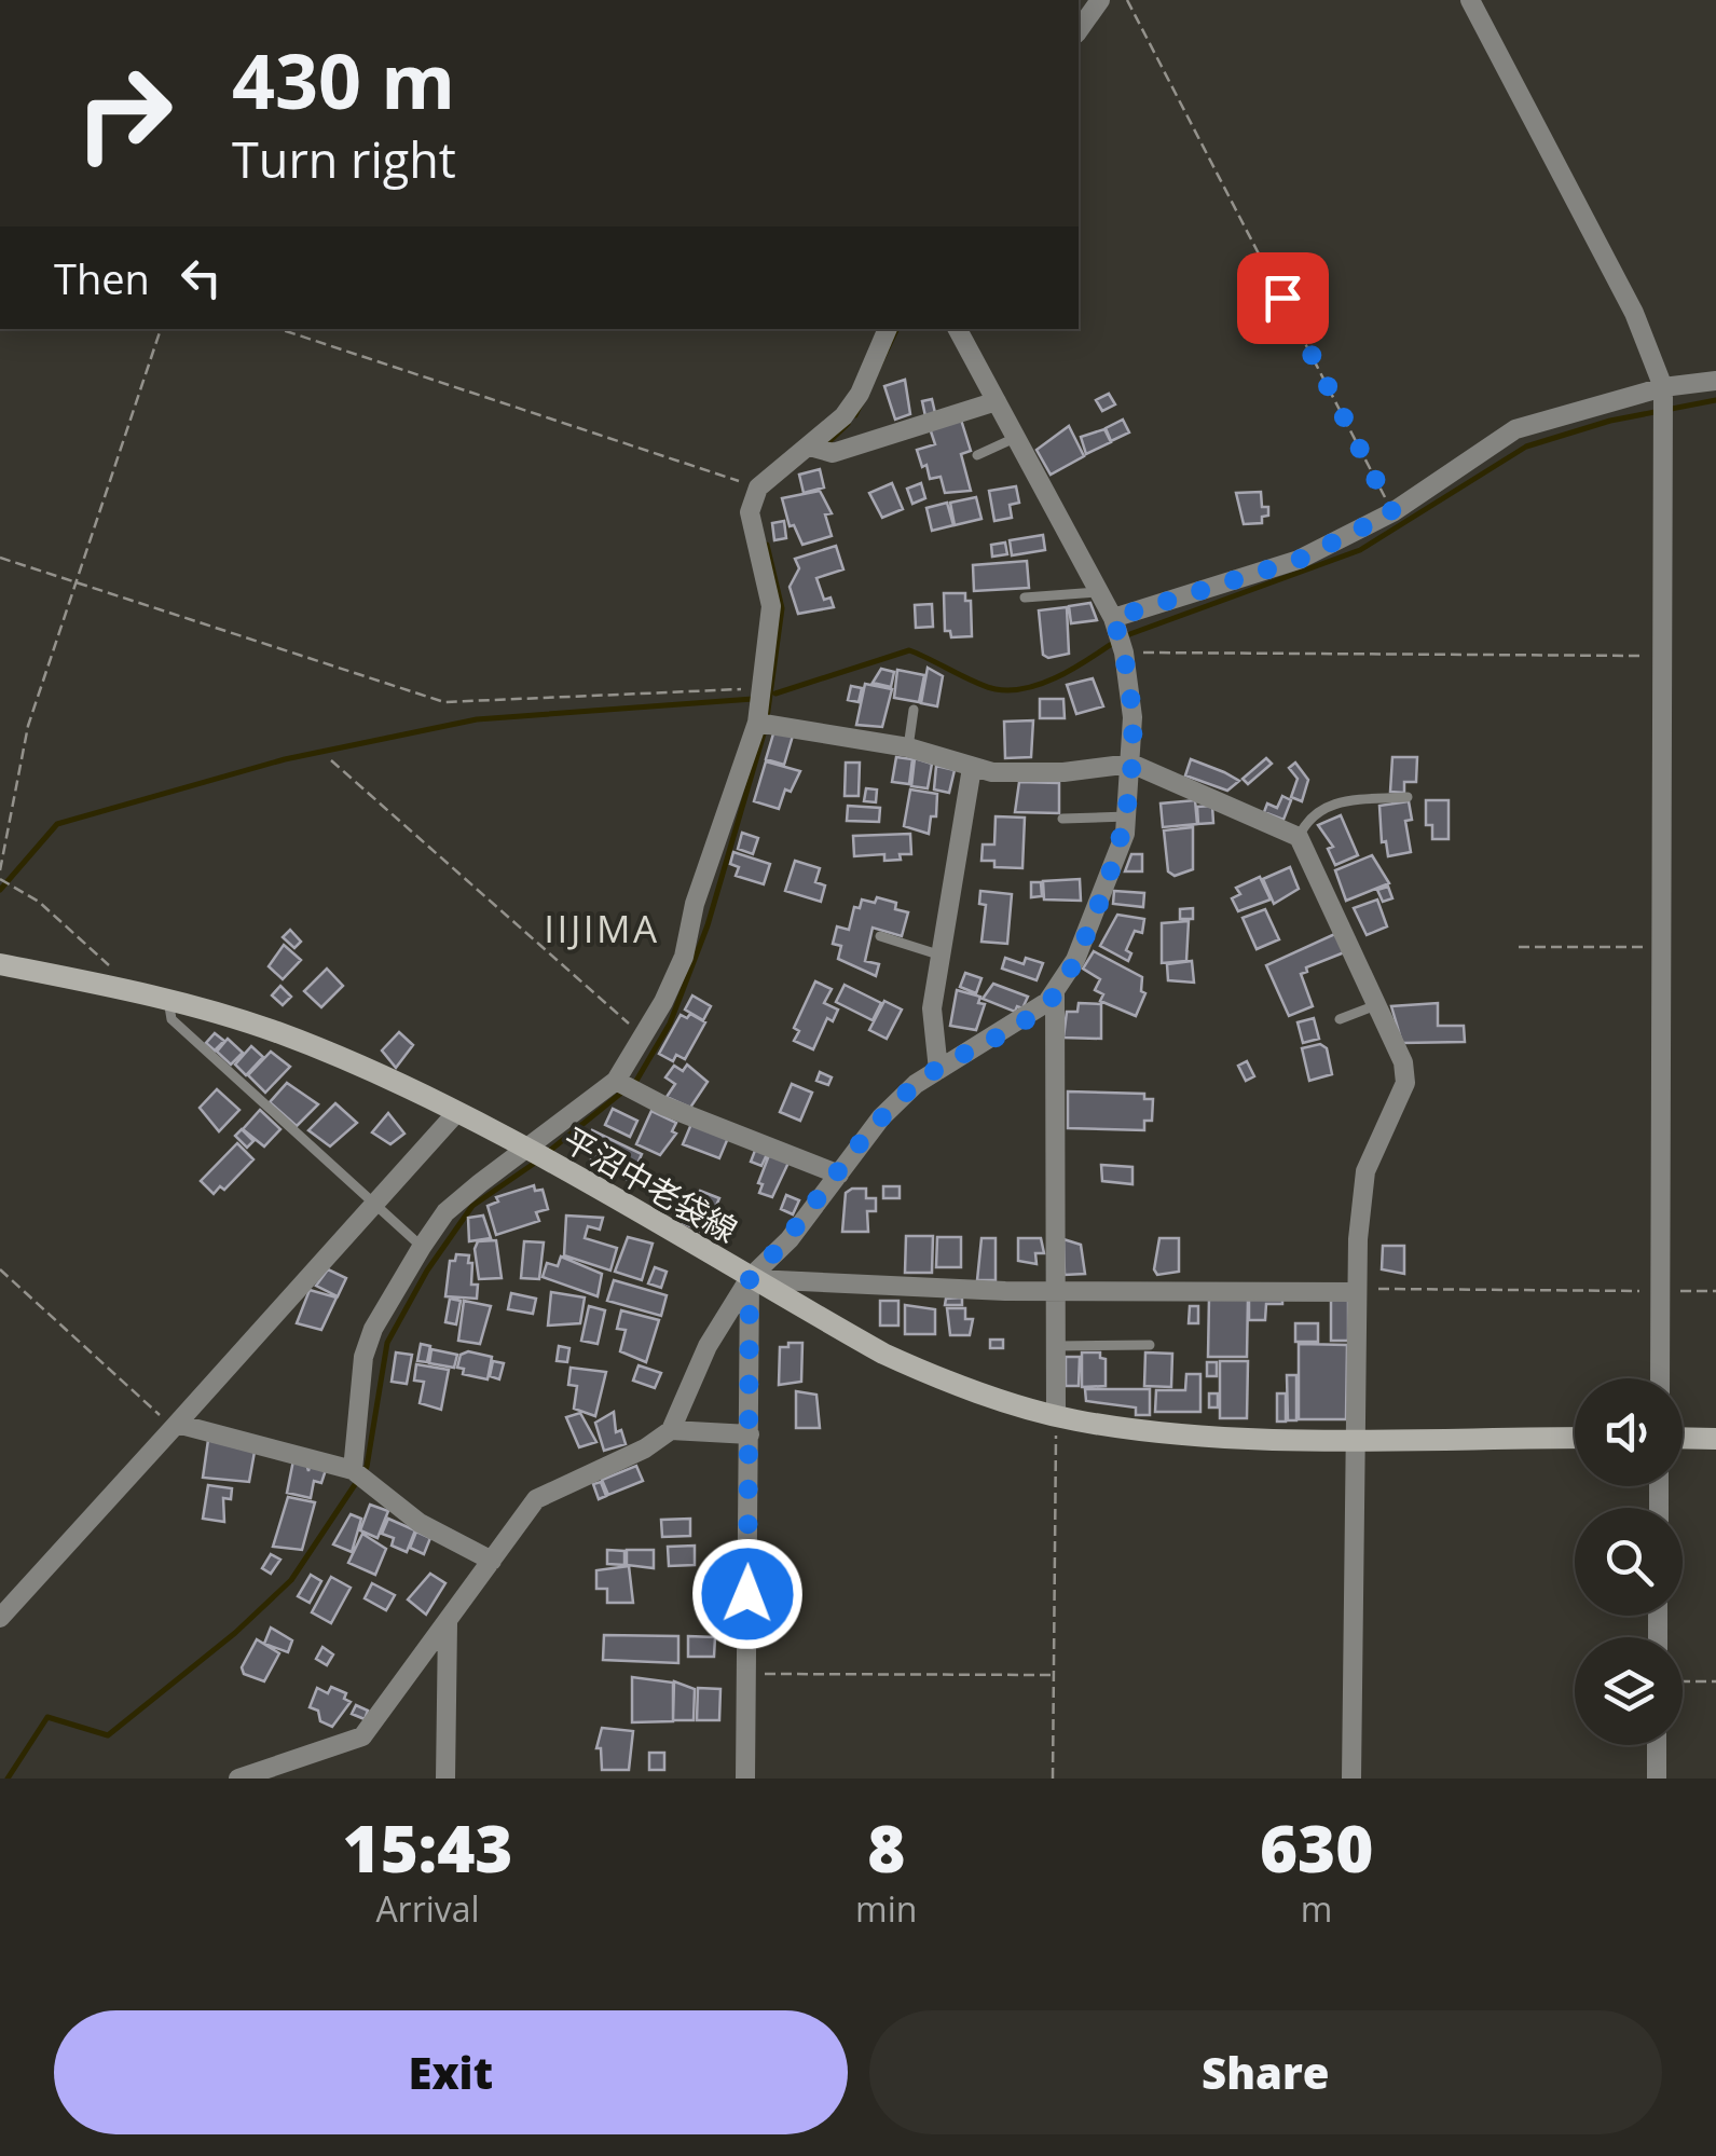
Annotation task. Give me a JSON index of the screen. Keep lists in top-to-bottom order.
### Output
{
  "streets": {
    "main road": ["平沼中老袋線"]
  },
  "districts": ["IIJIMA"],
  "page": {
    "turn": ["430 m", "Turn right"],
    "then": "Then",
    "eta": [
      "15:43",
      "Arrival",
      "8",
      "min",
      "630",
      "m"
    ],
    "buttons": ["Exit", "Share"]
  }
}
